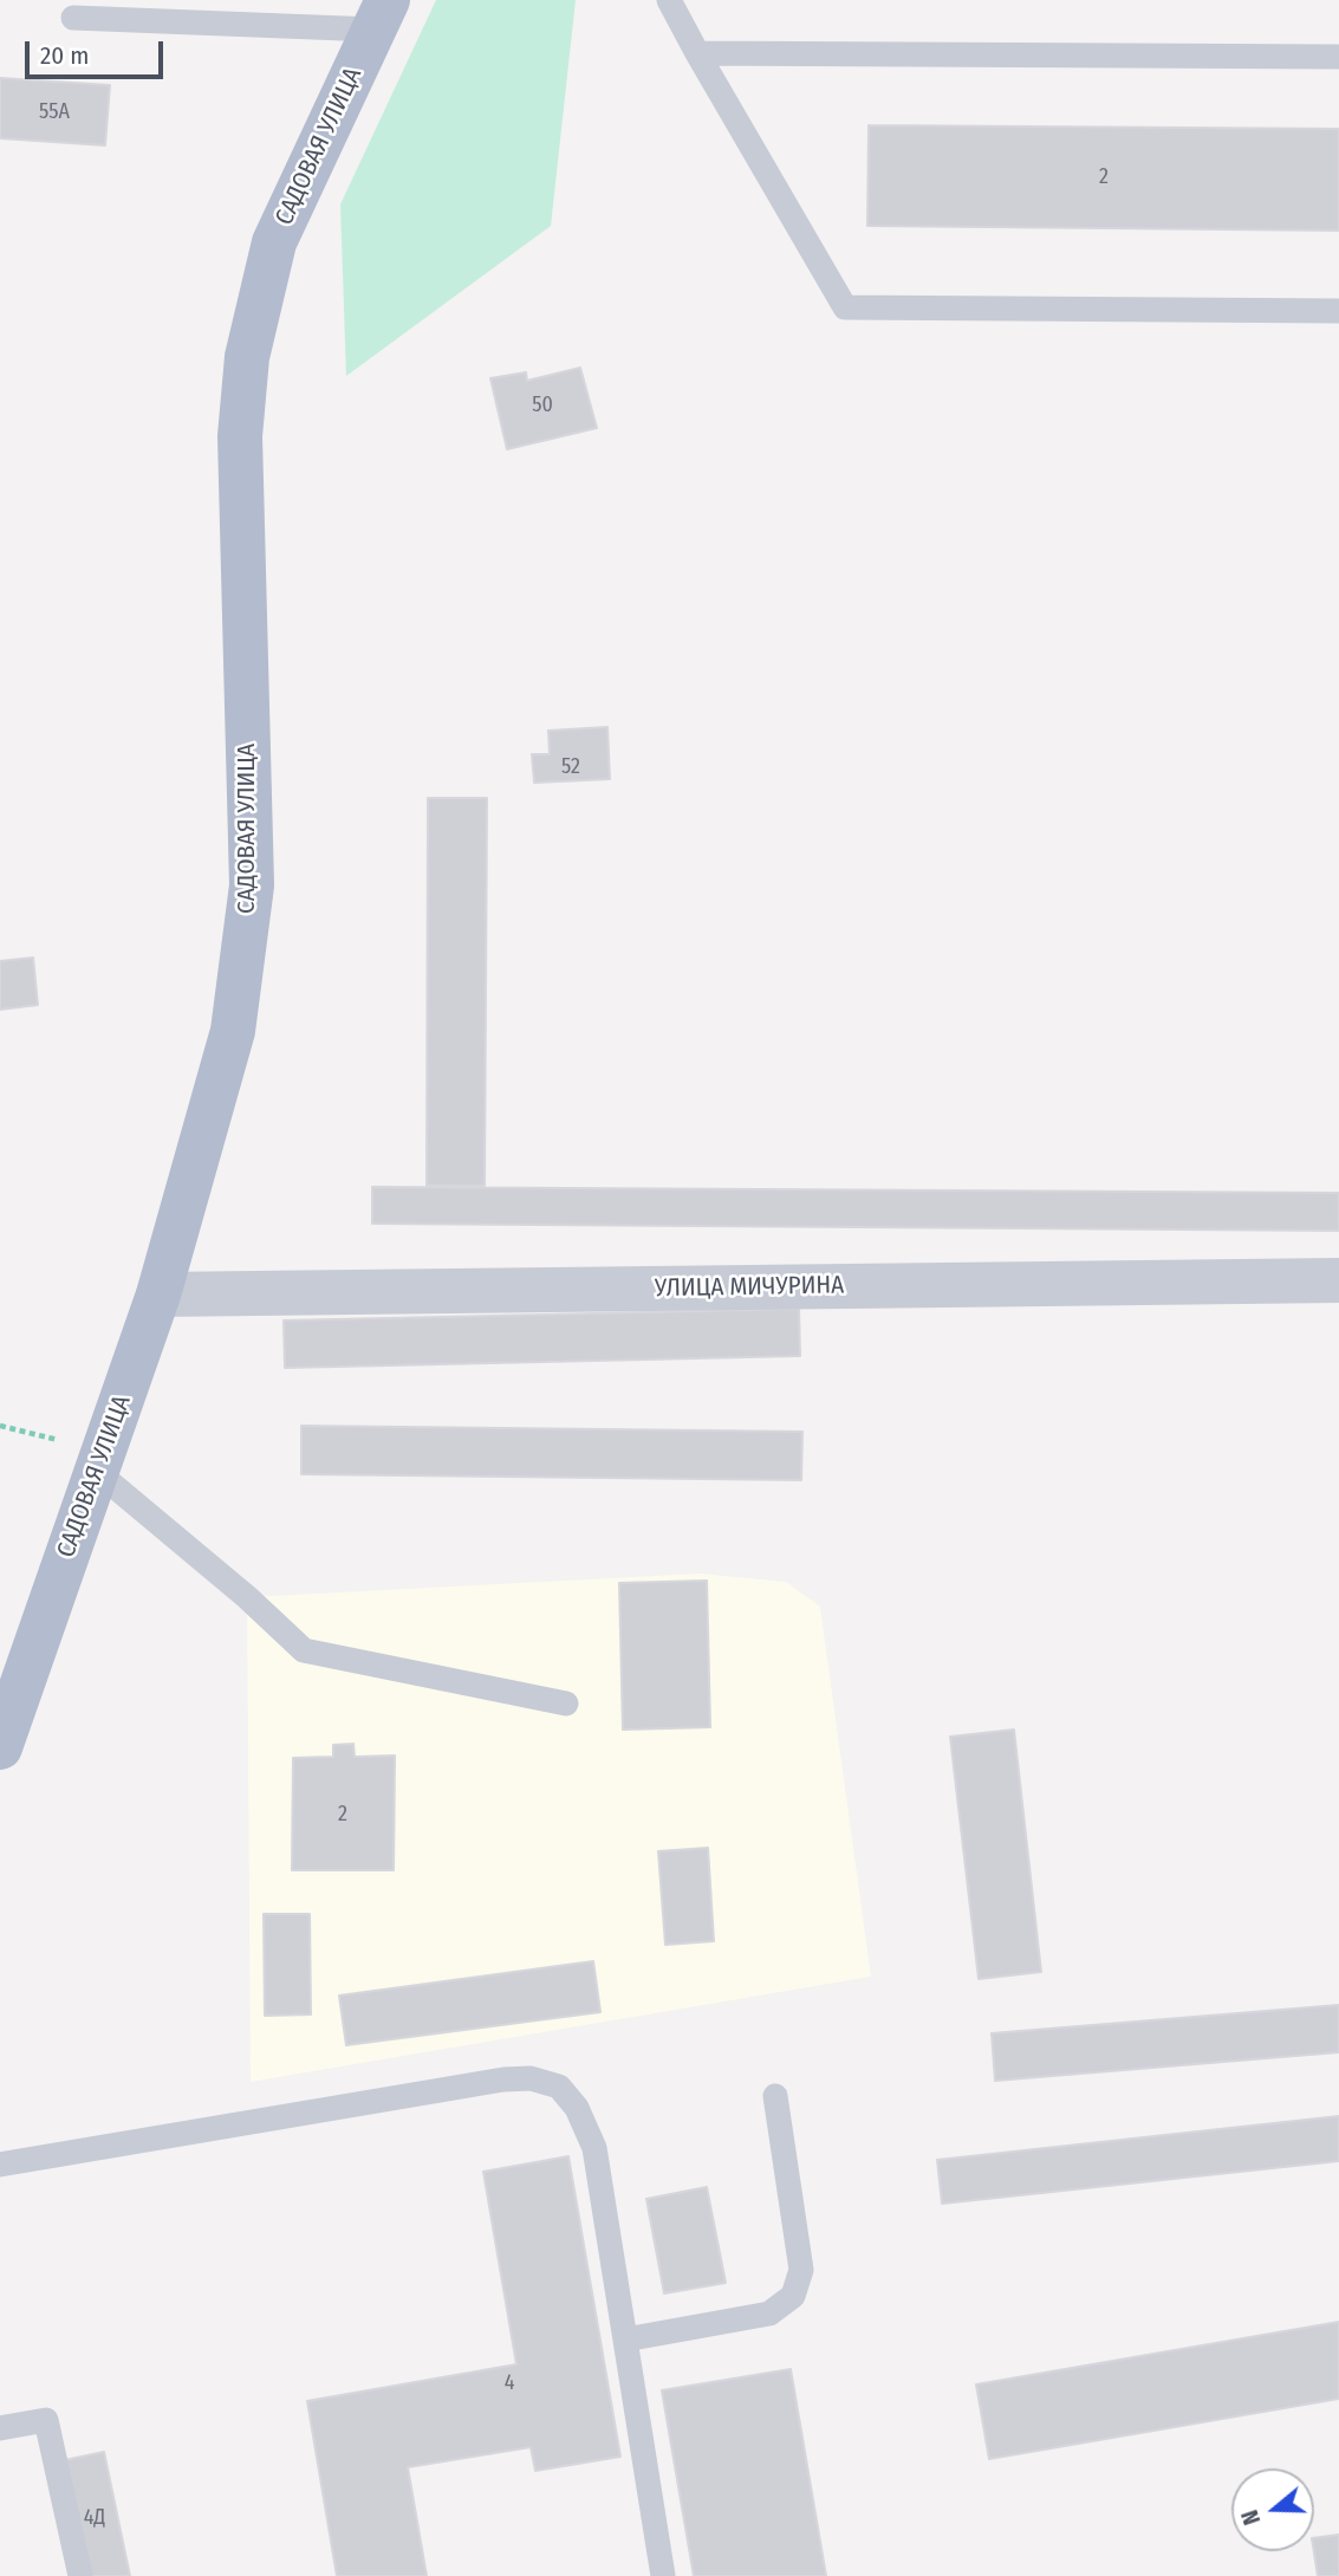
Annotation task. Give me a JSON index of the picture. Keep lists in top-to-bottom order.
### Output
{
  "streets": {
    "main road": ["САДОВАЯ УЛИЦА"],
    "street": ["УЛИЦА МИЧУРИНА"]
  },
  "crossings": [
    ["САДОВАЯ УЛИЦА", "УЛИЦА МИЧУРИНА"]
  ],
  "house_numbers": [
    "55А",
    "2",
    "50",
    "52",
    "2",
    "4",
    "4Д"
  ],
  "scale_bar": "20 m",
  "north": "left"
}
